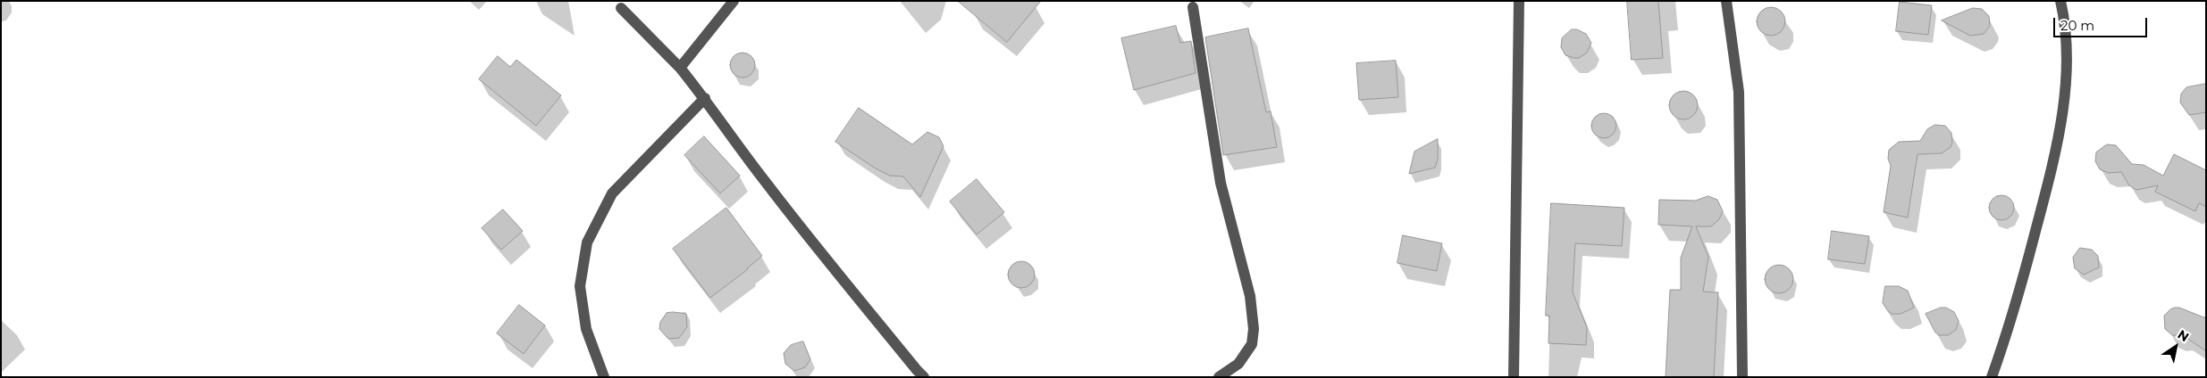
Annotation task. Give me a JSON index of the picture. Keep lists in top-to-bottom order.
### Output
{
  "scale_bar": "20 m",
  "north": "top right"
}
